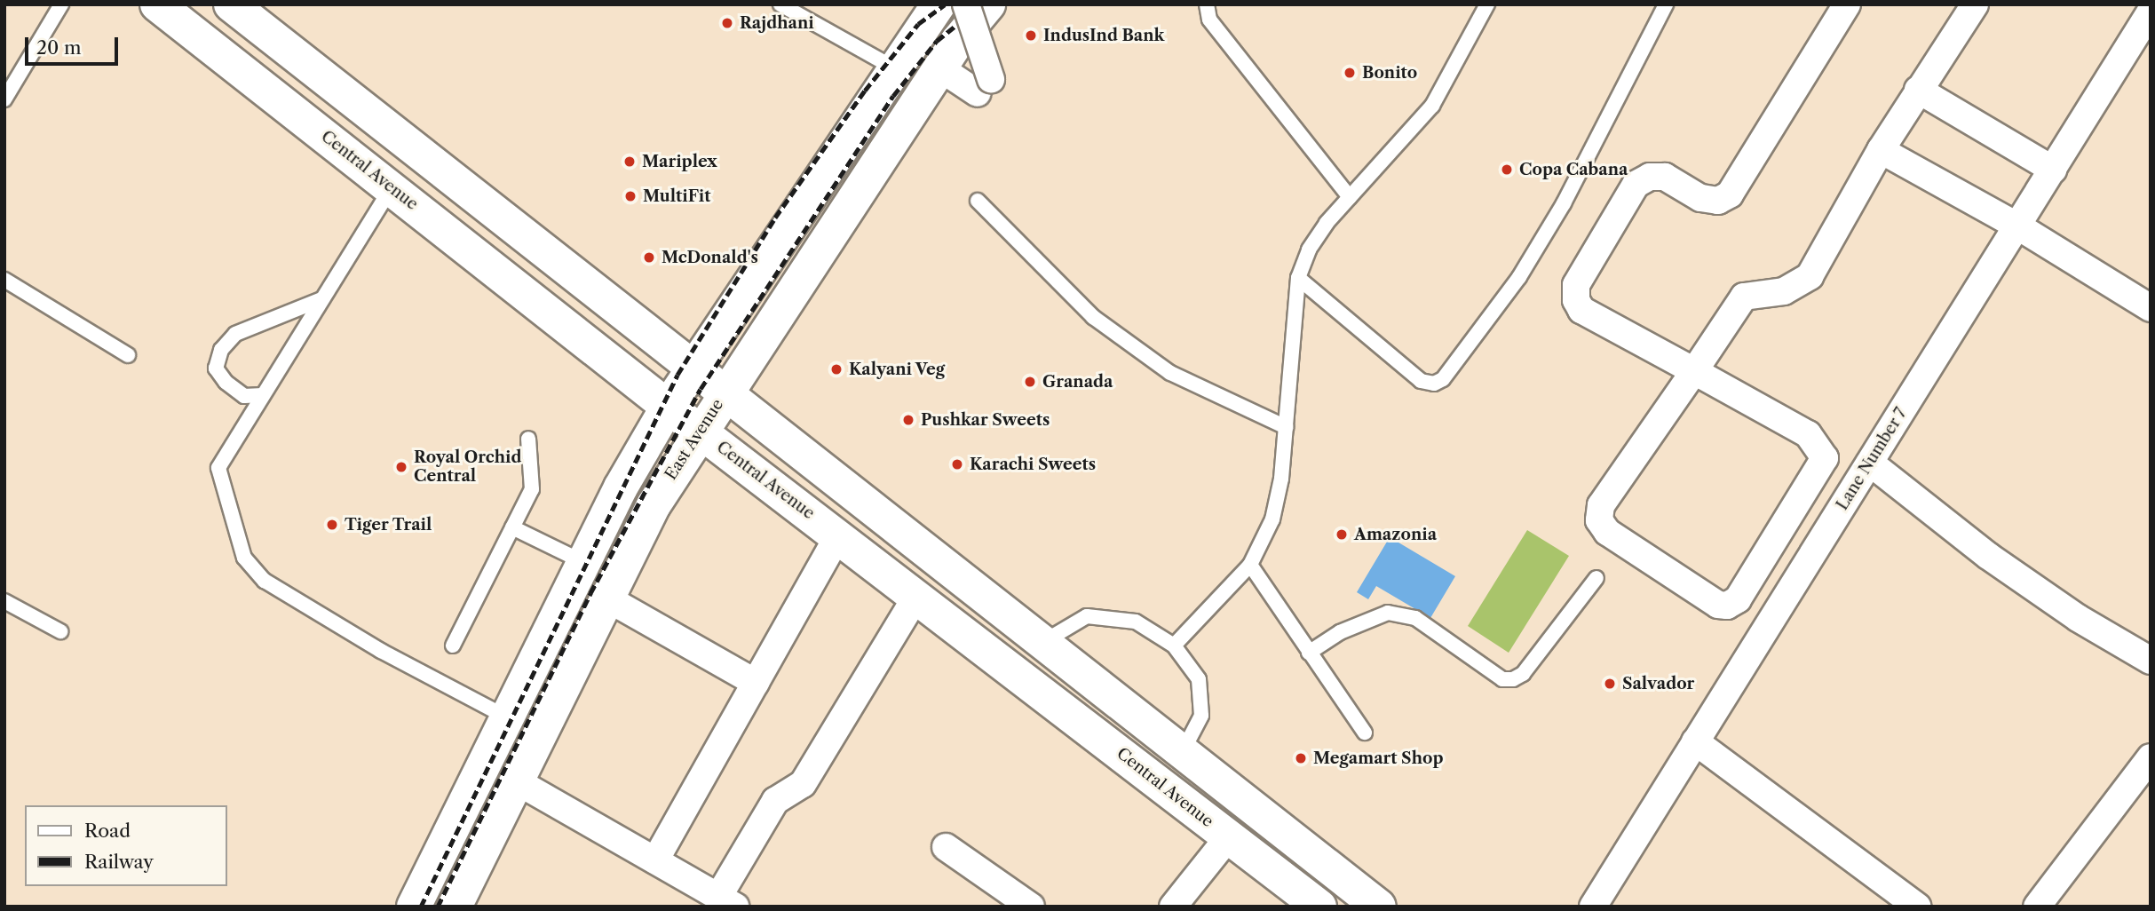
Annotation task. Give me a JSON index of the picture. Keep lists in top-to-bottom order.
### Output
{
  "streets": {
    "street": ["Central Avenue", "East Avenue", "Lane Number 7"]
  },
  "crossings": [
    ["Central Avenue", "East Avenue"]
  ],
  "places": [
    "Rajdhani",
    "IndusInd Bank",
    "Bonito",
    "Mariplex",
    "Copa Cabana",
    "MultiFit",
    "McDonald's",
    "Kalyani Veg",
    "Granada",
    "Pushkar Sweets",
    "Karachi Sweets",
    "Royal Orchid Central",
    "Tiger Trail",
    "Amazonia",
    "Salvador",
    "Megamart Shop"
  ],
  "legend": ["Road", "Railway"],
  "scale_bar": "20 m"
}
